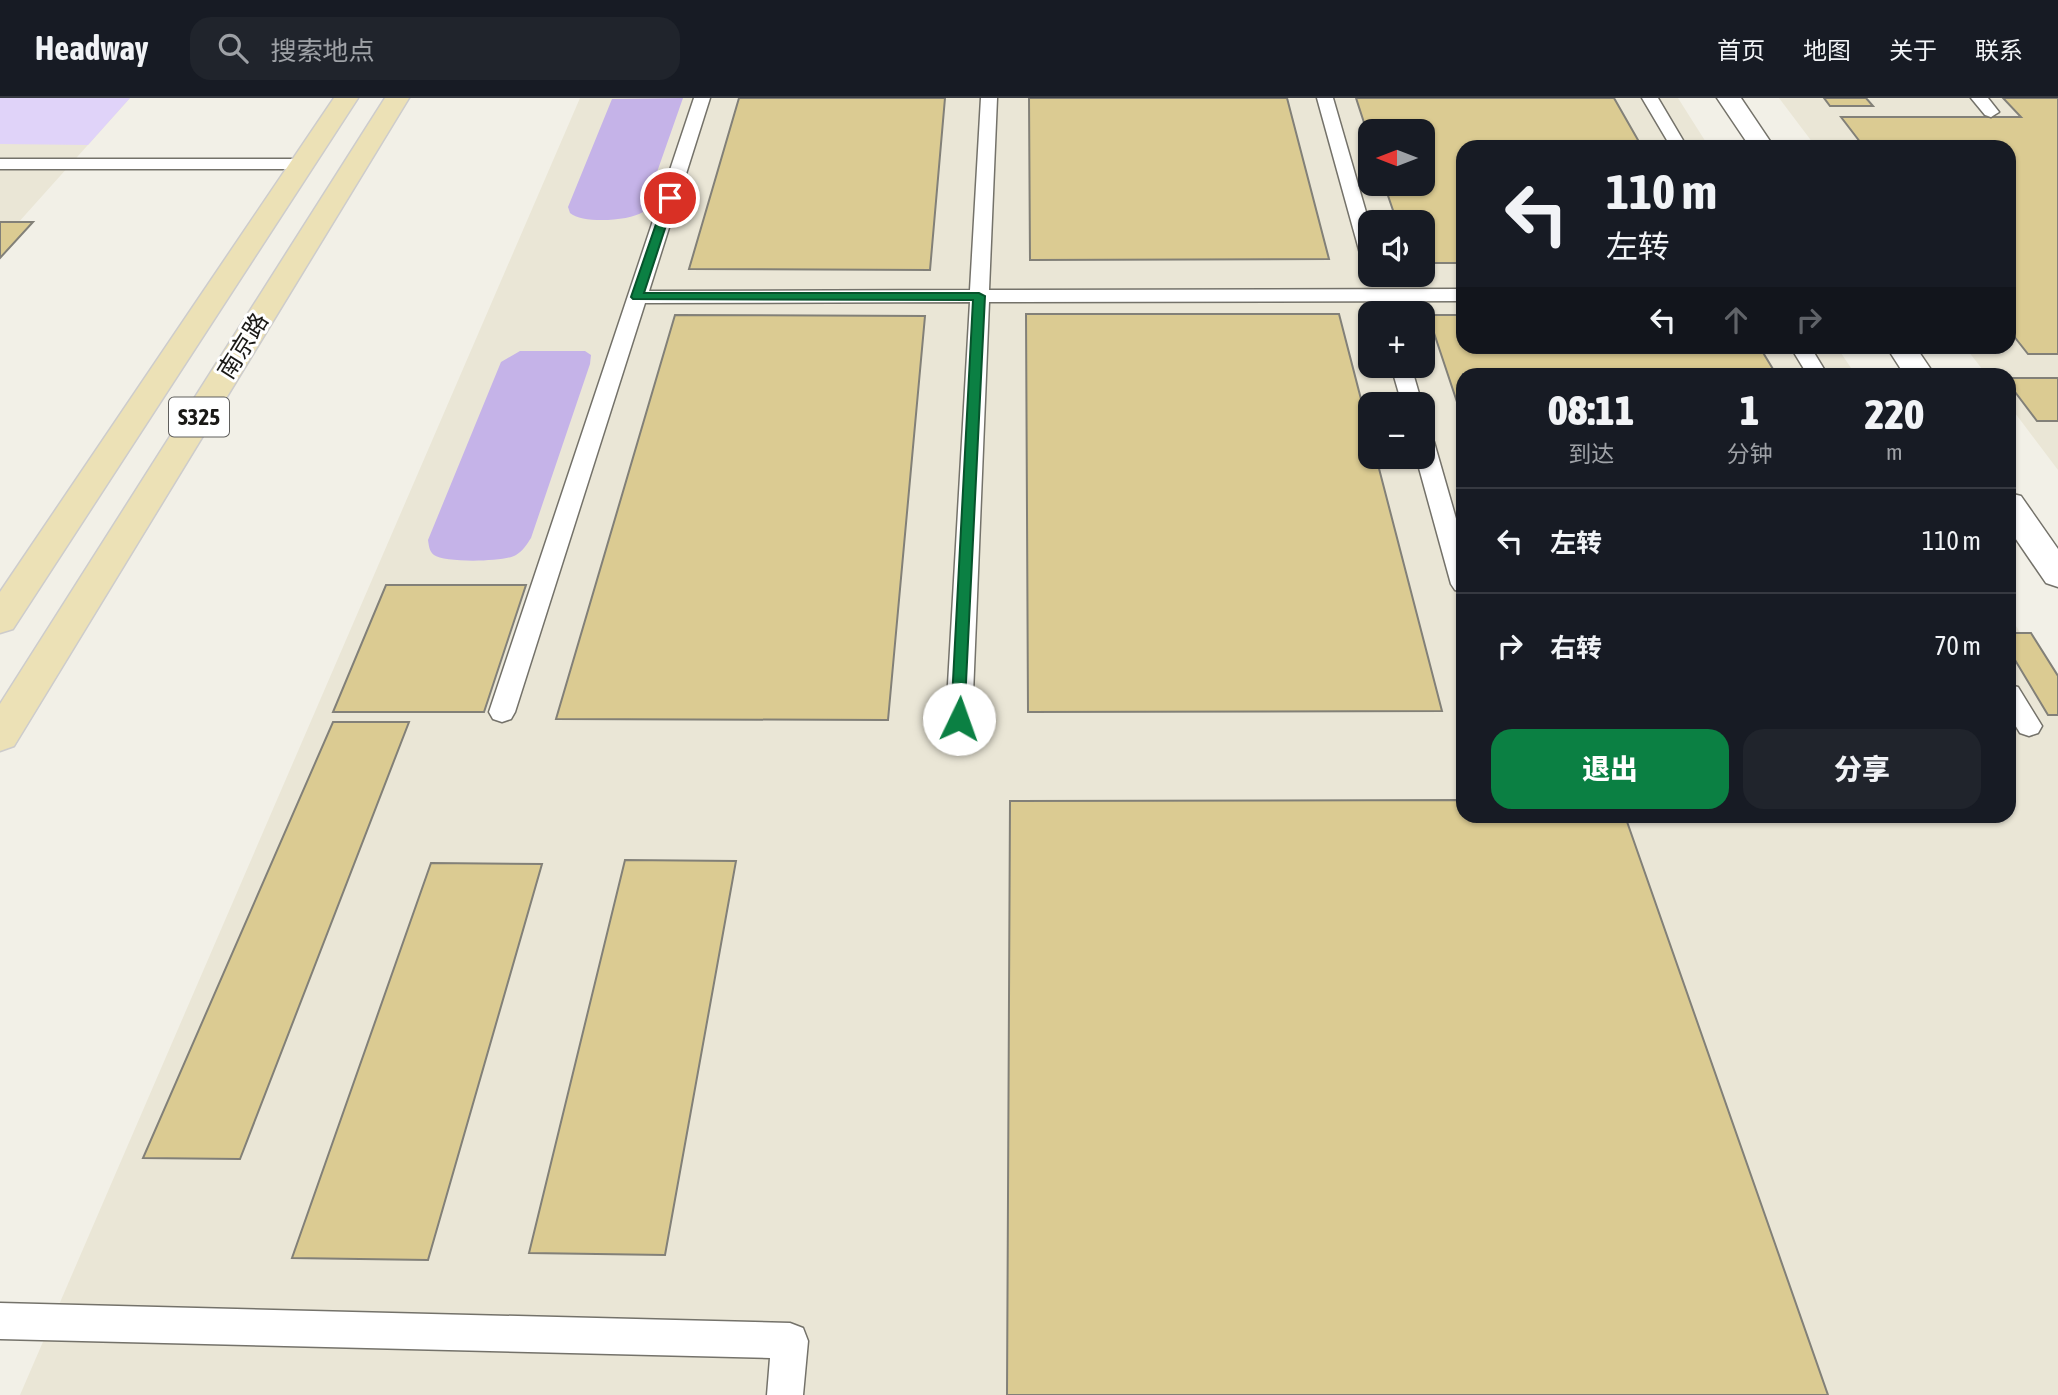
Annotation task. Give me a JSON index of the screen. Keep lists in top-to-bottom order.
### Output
{
  "streets": {
    "main road": ["南京路", "S325"]
  },
  "north": "left",
  "page": {
    "header": "Headway",
    "search": "搜索地点",
    "nav": [
      "首页",
      "地图",
      "关于",
      "联系"
    ],
    "map_buttons": ["+", "−"],
    "turn": ["110 m", "左转"],
    "eta": [
      "08:11",
      "到达",
      "1",
      "分钟",
      "220",
      "m"
    ],
    "list": [
      {
        "name": "左转",
        "value": "110 m"
      },
      {
        "name": "右转",
        "value": "70 m"
      }
    ],
    "buttons": ["退出", "分享"]
  }
}
